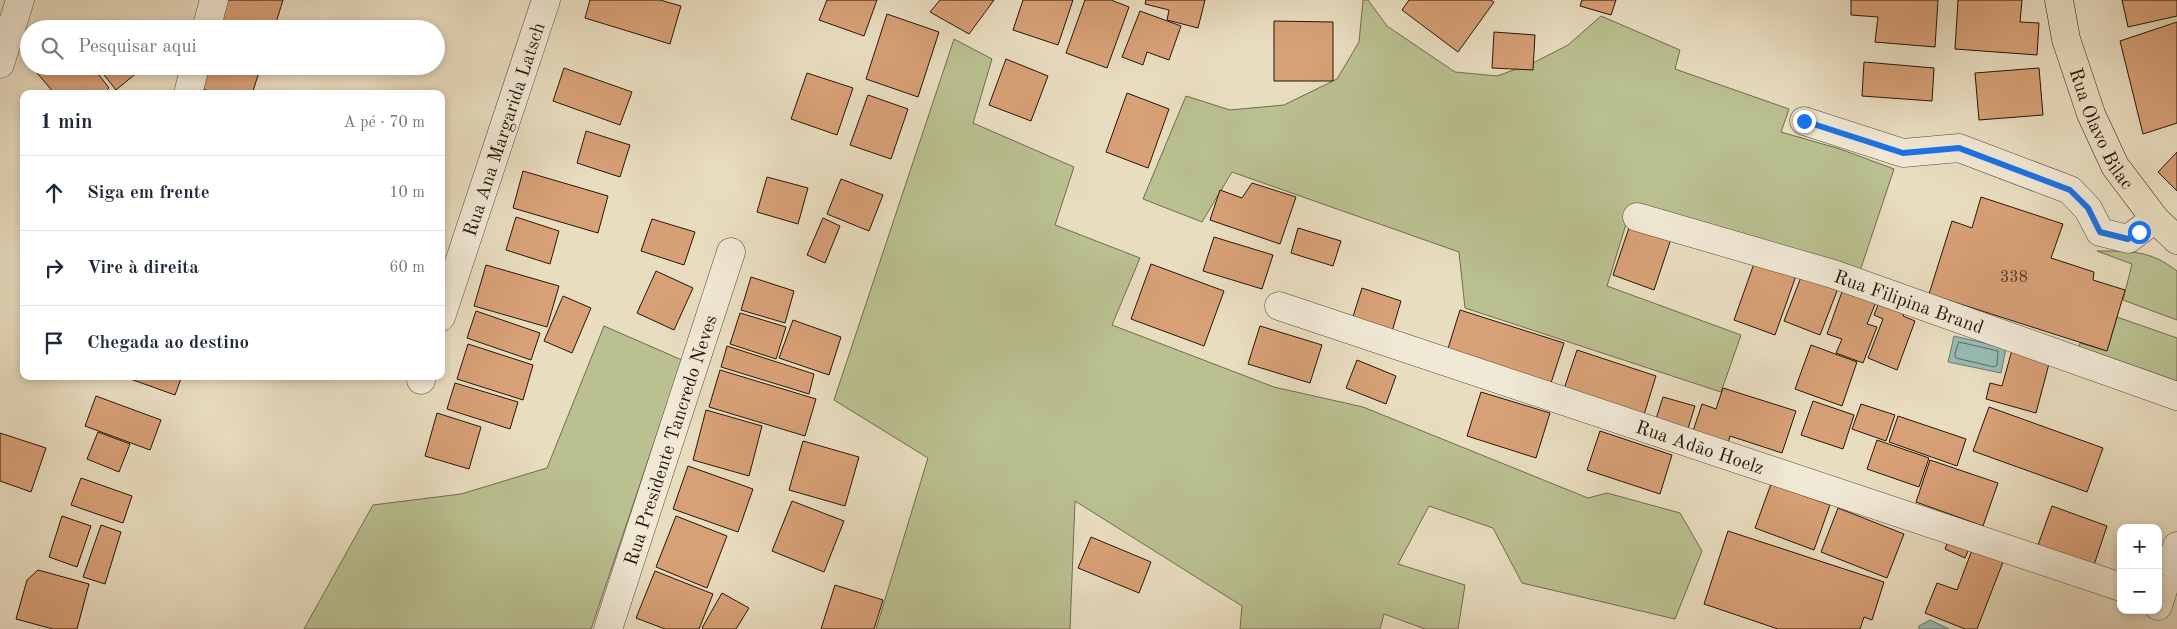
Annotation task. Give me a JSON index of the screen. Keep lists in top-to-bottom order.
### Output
{
  "streets": {
    "main road": ["Rua Olavo Bilac"],
    "street": [
      "Rua Ana Margarida Latsch",
      "Rua Filipina Brand",
      "Rua Presidente Tancredo Neves",
      "Rua Adão Hoelz"
    ]
  },
  "house_numbers": ["338"],
  "page": {
    "search": "Pesquisar aqui",
    "heading": ["1 min", "A pé · 70 m"],
    "list": [
      ["Siga em frente", "10 m"],
      ["Vire à direita", "60 m"],
      "Chegada ao destino"
    ],
    "map_buttons": ["+", "−"]
  }
}
